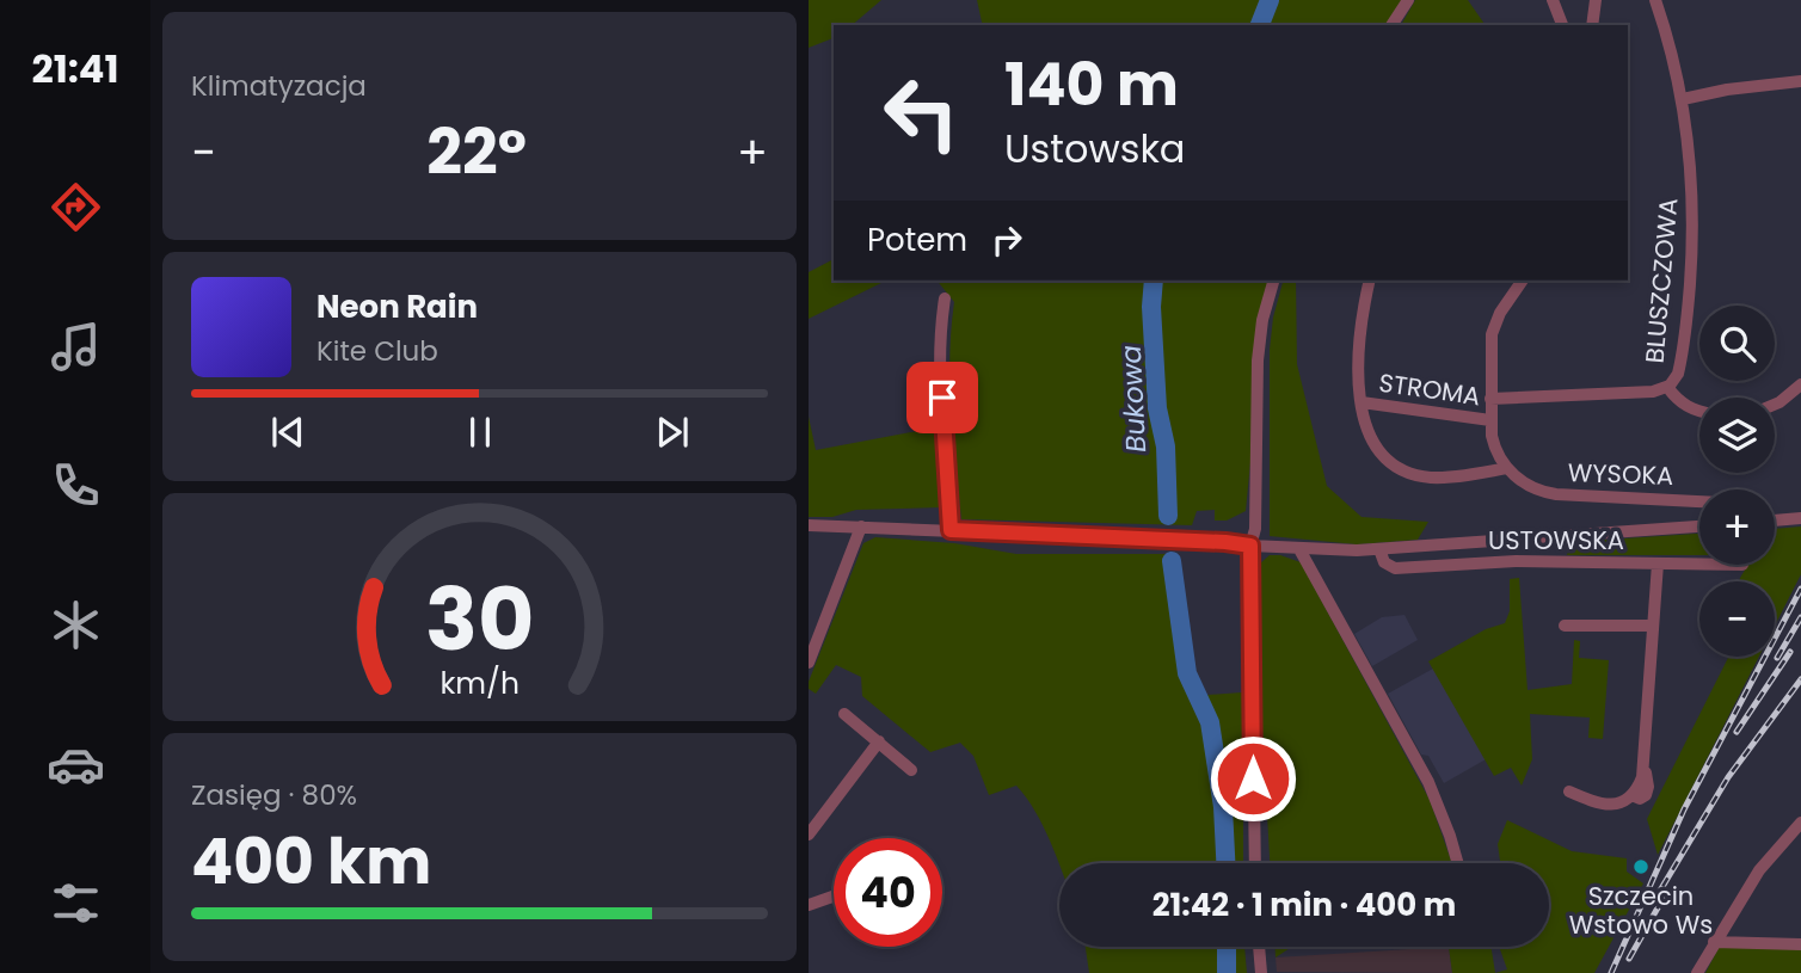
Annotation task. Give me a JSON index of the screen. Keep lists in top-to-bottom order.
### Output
{
  "streets": {
    "street": [
      "BLUSZCZOWA",
      "STROMA",
      "WYSOKA",
      "USTOWSKA"
    ]
  },
  "crossings": [
    ["STROMA", "WYSOKA"]
  ],
  "water": ["Bukowa"],
  "places": ["Szczecin Wstowo Ws"],
  "page": {
    "tabs": "21:41",
    "tile": [
      "Klimatyzacja",
      ["Zasięg · 80%", "400 km"]
    ],
    "turn": ["140 m", "Ustowska"],
    "heat": ["−", "22°", "+"],
    "then": "Potem",
    "song": ["Neon Rain", "Kite Club"],
    "map_buttons": ["+", "−"],
    "limit": "40",
    "trip": "21:42 · 1 min · 400 m",
    "gauge": ["30", "km/h"]
  }
}
